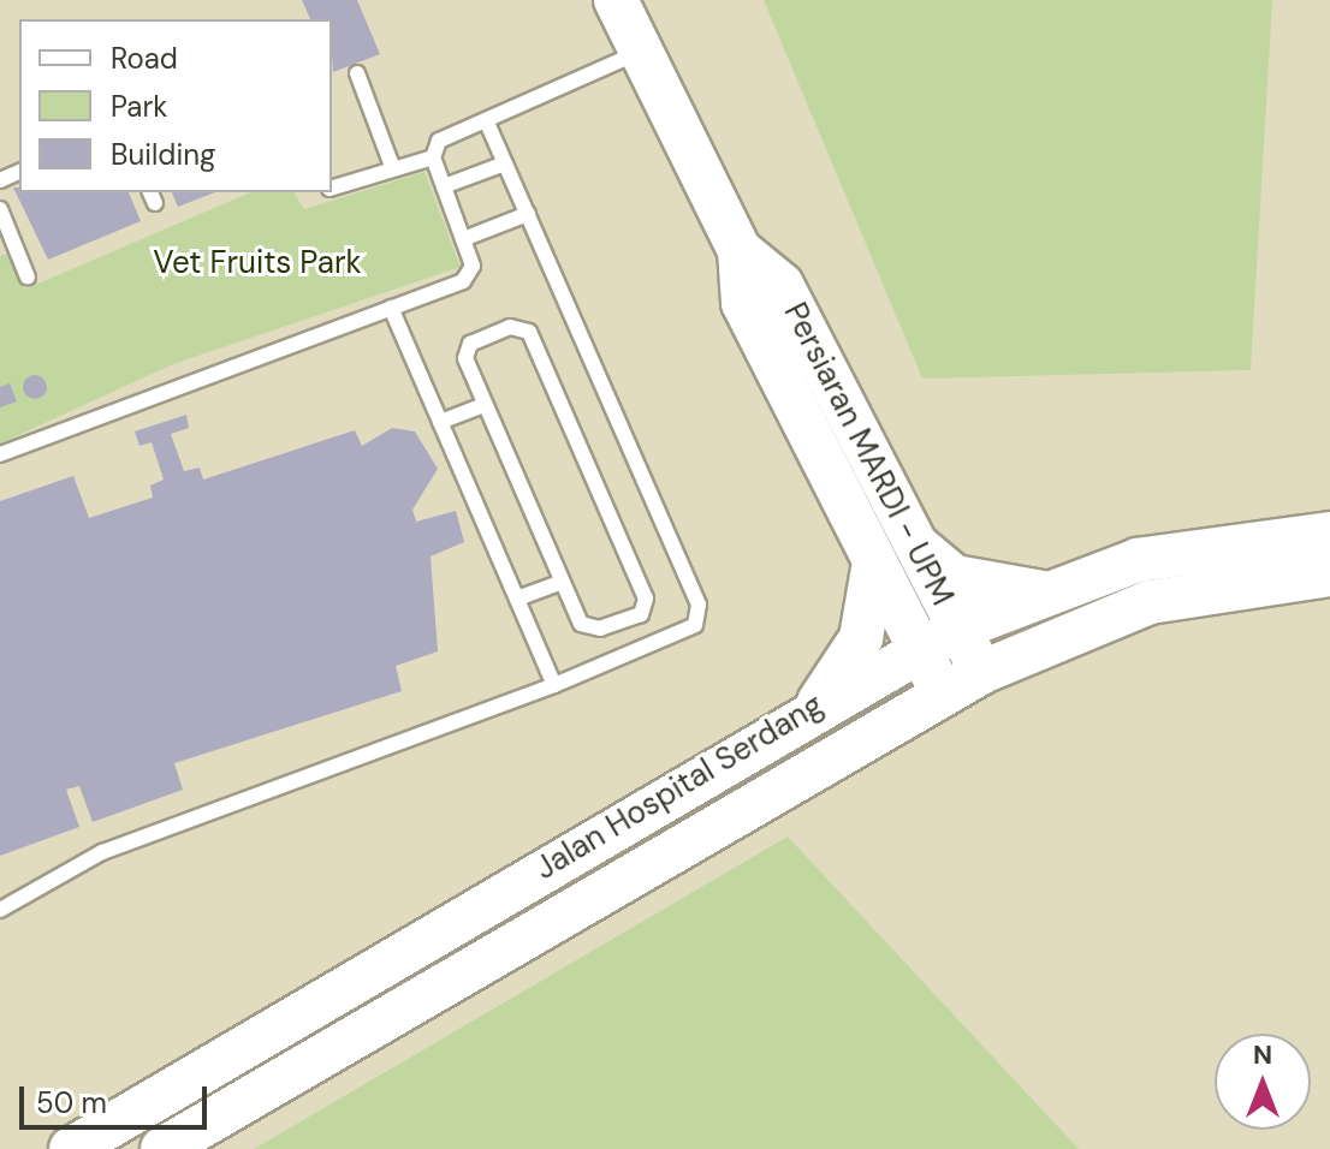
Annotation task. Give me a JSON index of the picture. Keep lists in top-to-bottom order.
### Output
{
  "streets": {
    "main road": ["Persiaran MARDI - UPM", "Jalan Hospital Serdang"]
  },
  "crossings": [
    ["Persiaran MARDI - UPM", "Jalan Hospital Serdang"]
  ],
  "parks": ["Vet Fruits Park"],
  "legend": ["Road", "Park", "Building"],
  "scale_bar": "50 m",
  "north": "top"
}
